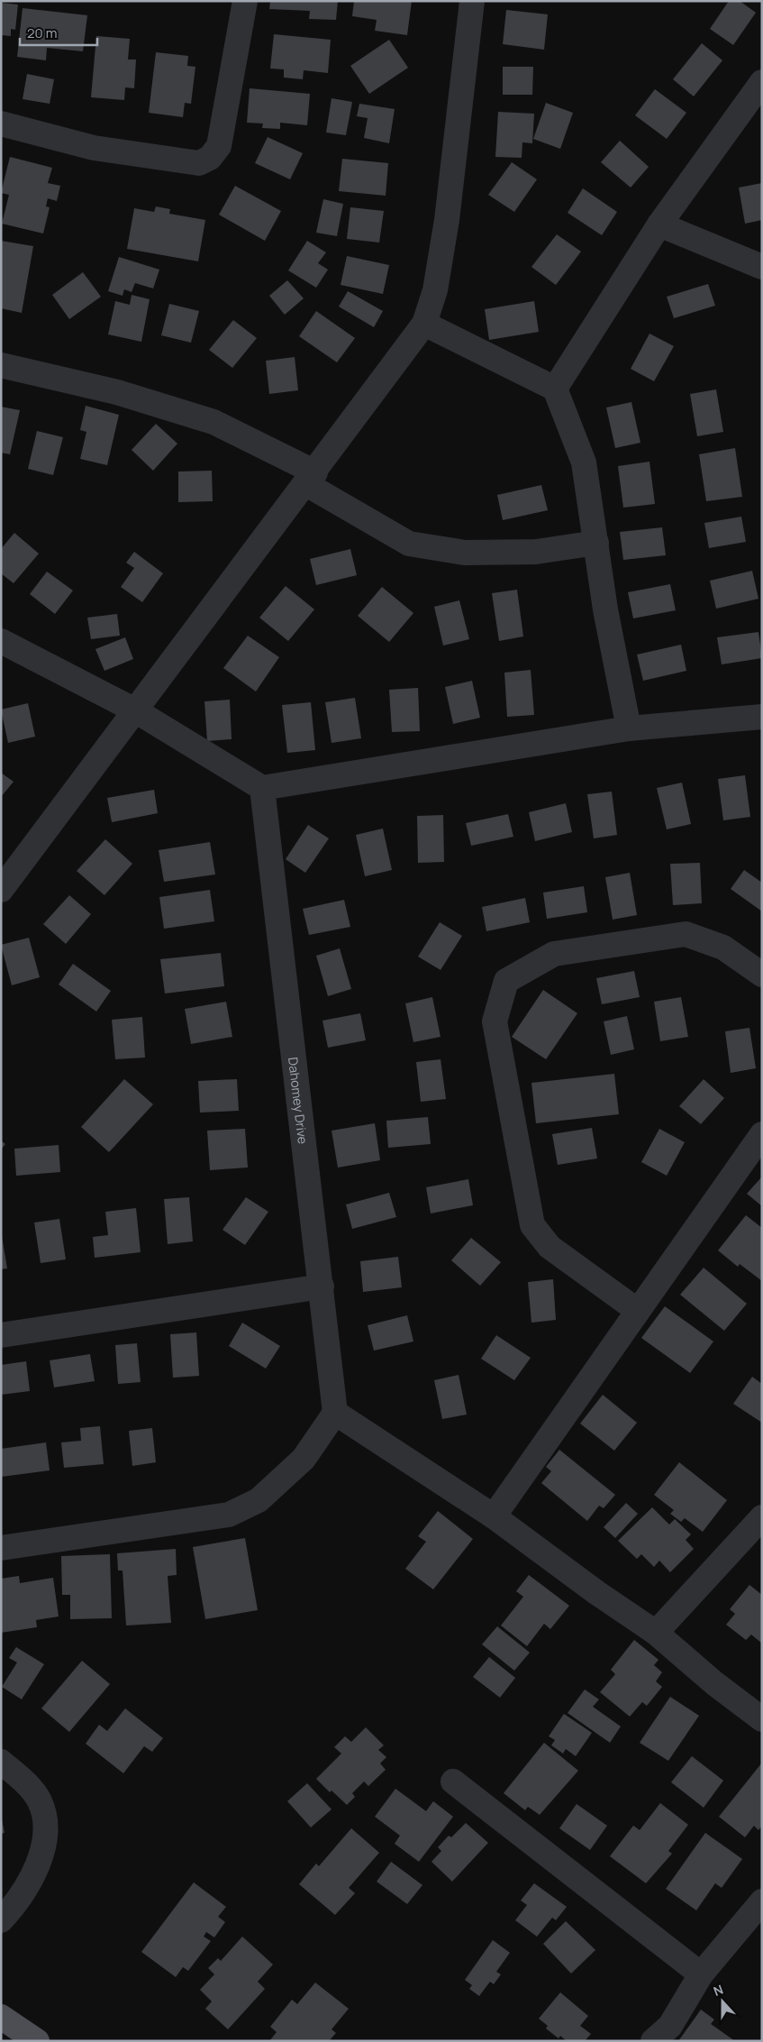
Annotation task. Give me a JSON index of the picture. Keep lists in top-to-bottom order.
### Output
{
  "streets": {
    "street": ["Dahomey Drive"]
  },
  "scale_bar": "20 m",
  "north": "top"
}
